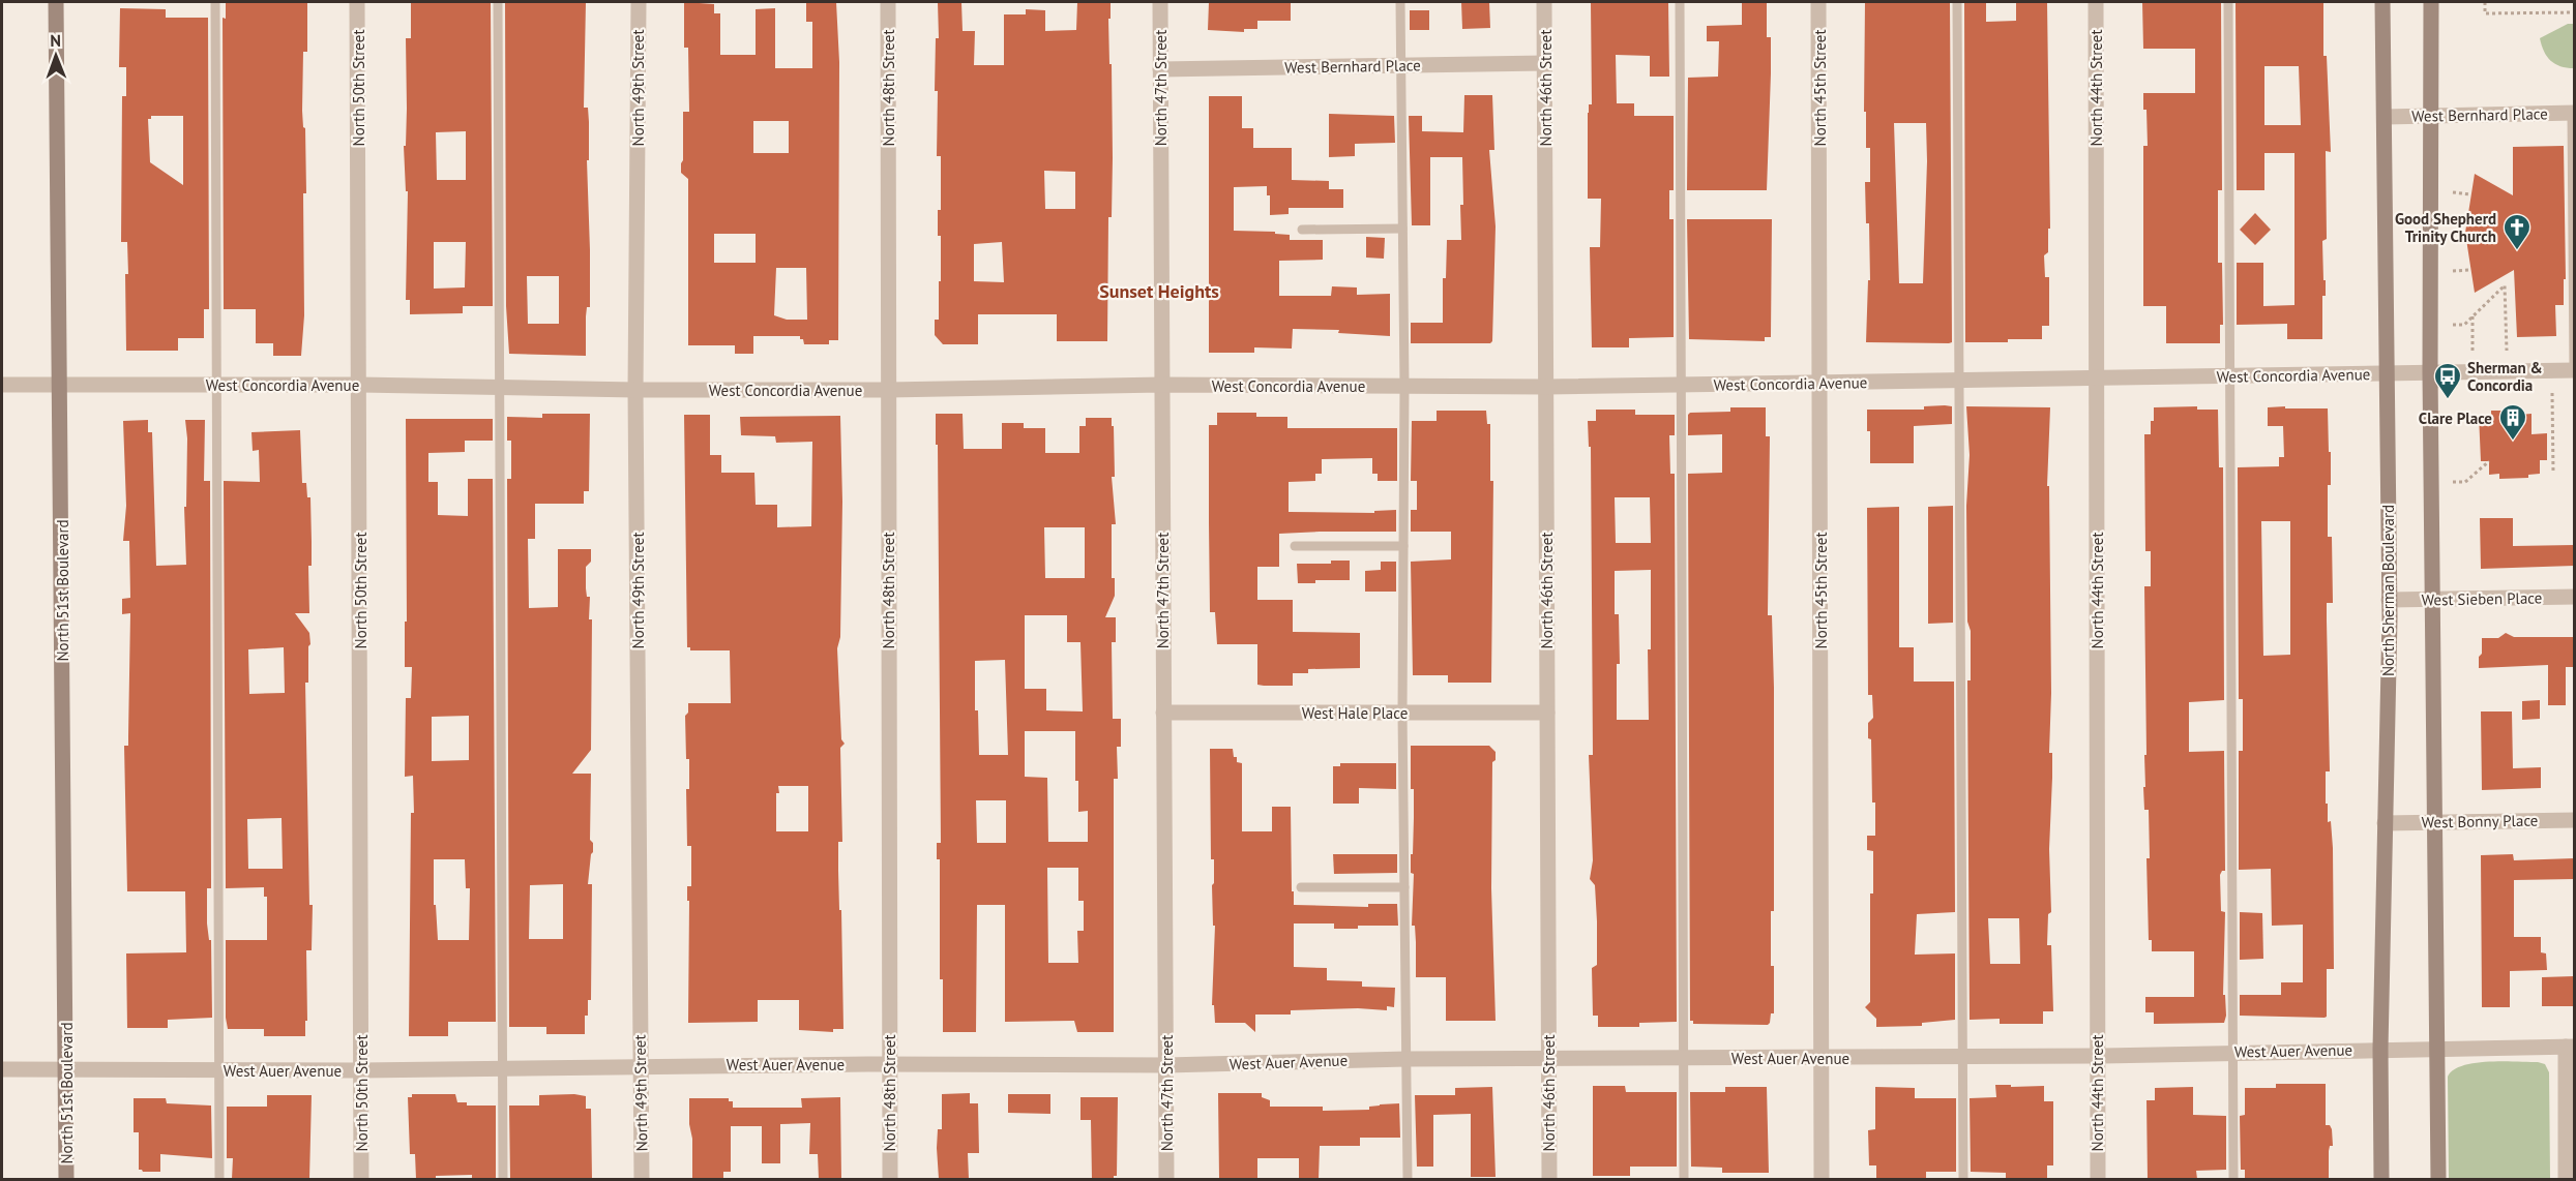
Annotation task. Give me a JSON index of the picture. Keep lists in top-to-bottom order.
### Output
{
  "streets": {
    "main road": ["North 51st Boulevard", "North Sherman Boulevard"],
    "street": [
      "West Bernhard Place",
      "North 50th Street",
      "North 49th Street",
      "North 48th Street",
      "North 47th Street",
      "North 46th Street",
      "North 45th Street",
      "North 44th Street",
      "West Concordia Avenue",
      "West Sieben Place",
      "West Hale Place",
      "West Bonny Place",
      "West Auer Avenue"
    ]
  },
  "crossings": [
    ["West Bernhard Place", "North 47th Street"],
    ["West Bernhard Place", "North 46th Street"],
    ["West Bernhard Place", "North Sherman Boulevard"],
    ["North 50th Street", "West Concordia Avenue"],
    ["North 50th Street", "West Auer Avenue"],
    ["North 49th Street", "West Concordia Avenue"],
    ["North 49th Street", "West Auer Avenue"],
    ["North 48th Street", "West Concordia Avenue"],
    ["North 48th Street", "West Auer Avenue"],
    ["North 47th Street", "West Concordia Avenue"],
    ["North 47th Street", "West Hale Place"],
    ["North 47th Street", "West Auer Avenue"],
    ["North 46th Street", "West Concordia Avenue"],
    ["North 46th Street", "West Hale Place"],
    ["North 46th Street", "West Auer Avenue"],
    ["North 45th Street", "West Concordia Avenue"],
    ["North 45th Street", "West Auer Avenue"],
    ["North 44th Street", "West Concordia Avenue"],
    ["North 44th Street", "West Auer Avenue"],
    ["West Concordia Avenue", "North 51st Boulevard"],
    ["West Concordia Avenue", "North Sherman Boulevard"],
    ["North 51st Boulevard", "West Auer Avenue"],
    ["North Sherman Boulevard", "West Sieben Place"],
    ["North Sherman Boulevard", "West Bonny Place"],
    ["North Sherman Boulevard", "West Auer Avenue"]
  ],
  "districts": ["Sunset Heights"],
  "places": {
    "church": ["Good Shepherd Trinity Church"],
    "bus stop": ["Sherman & Concordia"],
    "building": ["Clare Place"]
  },
  "north": "top"
}
